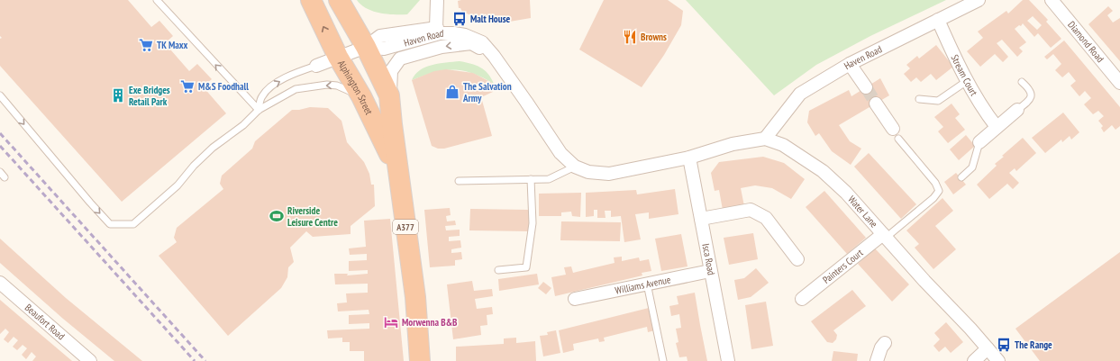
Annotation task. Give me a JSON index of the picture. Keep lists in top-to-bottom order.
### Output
{
  "streets": {
    "highway": ["Alphington Street", "A377"],
    "street": [
      "Haven Road",
      "Diamond Road",
      "Stream Court",
      "Water Lane",
      "Isca Road",
      "Painters Court",
      "Williams Avenue",
      "Beaufort Road"
    ]
  },
  "crossings": [
    ["Haven Road", "Stream Court"],
    ["Haven Road", "Alphington Street"],
    ["Haven Road", "Water Lane"],
    ["Haven Road", "Isca Road"],
    ["Water Lane", "Painters Court"],
    ["Isca Road", "Williams Avenue"]
  ],
  "places": {
    "bus stop": ["Malt House", "The Range"],
    "restaurant": ["Browns"],
    "supermarket": ["TK Maxx", "M&S Foodhall"],
    "shop": ["The Salvation Army"],
    "building": ["Exe Bridges Retail Park"],
    "sports": ["Riverside Leisure Centre"],
    "hotel": ["Morwenna B&B"]
  }
}
